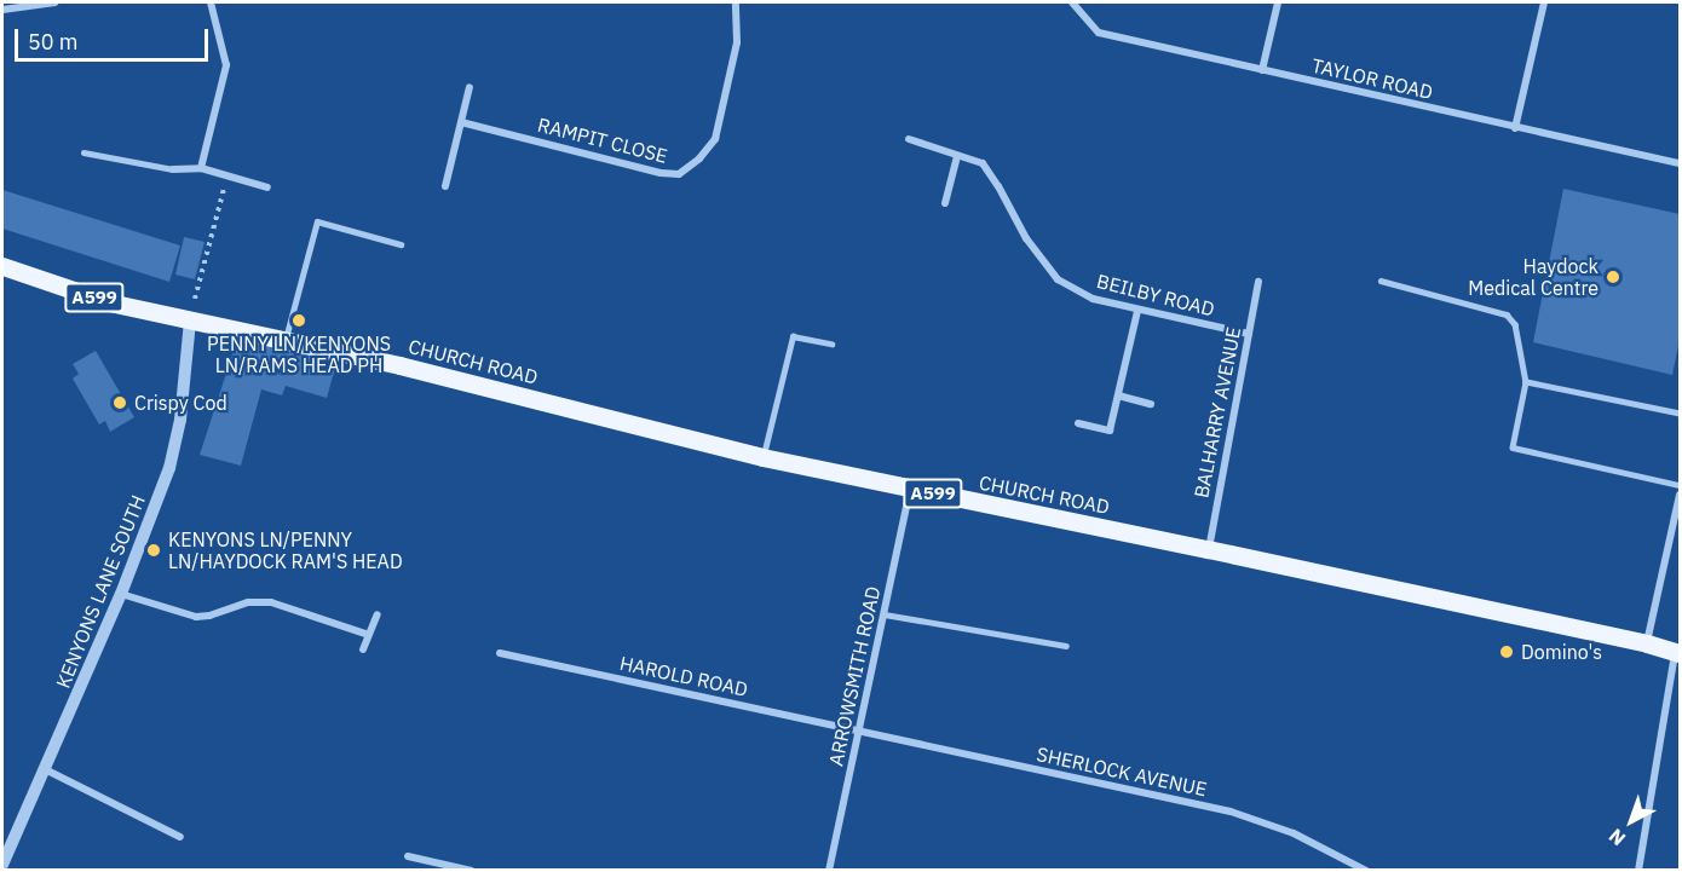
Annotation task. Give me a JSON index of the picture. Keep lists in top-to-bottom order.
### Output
{
  "streets": {
    "main road": ["A599", "CHURCH ROAD"],
    "street": [
      "TAYLOR ROAD",
      "RAMPIT CLOSE",
      "BEILBY ROAD",
      "BALHARRY AVENUE",
      "KENYONS LANE SOUTH",
      "HAROLD ROAD",
      "ARROWSMITH ROAD",
      "SHERLOCK AVENUE"
    ]
  },
  "crossings": [
    ["BEILBY ROAD", "BALHARRY AVENUE"],
    ["A599", "CHURCH ROAD"],
    ["A599", "KENYONS LANE SOUTH"],
    ["CHURCH ROAD", "BALHARRY AVENUE"],
    ["CHURCH ROAD", "KENYONS LANE SOUTH"],
    ["CHURCH ROAD", "ARROWSMITH ROAD"],
    ["HAROLD ROAD", "ARROWSMITH ROAD"],
    ["HAROLD ROAD", "SHERLOCK AVENUE"],
    ["ARROWSMITH ROAD", "SHERLOCK AVENUE"]
  ],
  "places": [
    "Haydock Medical Centre",
    "PENNY LN/KENYONS LN/RAMS HEAD PH",
    "Crispy Cod",
    "KENYONS LN/PENNY LN/HAYDOCK RAM'S HEAD",
    "Domino's"
  ],
  "scale_bar": "50 m",
  "north": "bottom left"
}
